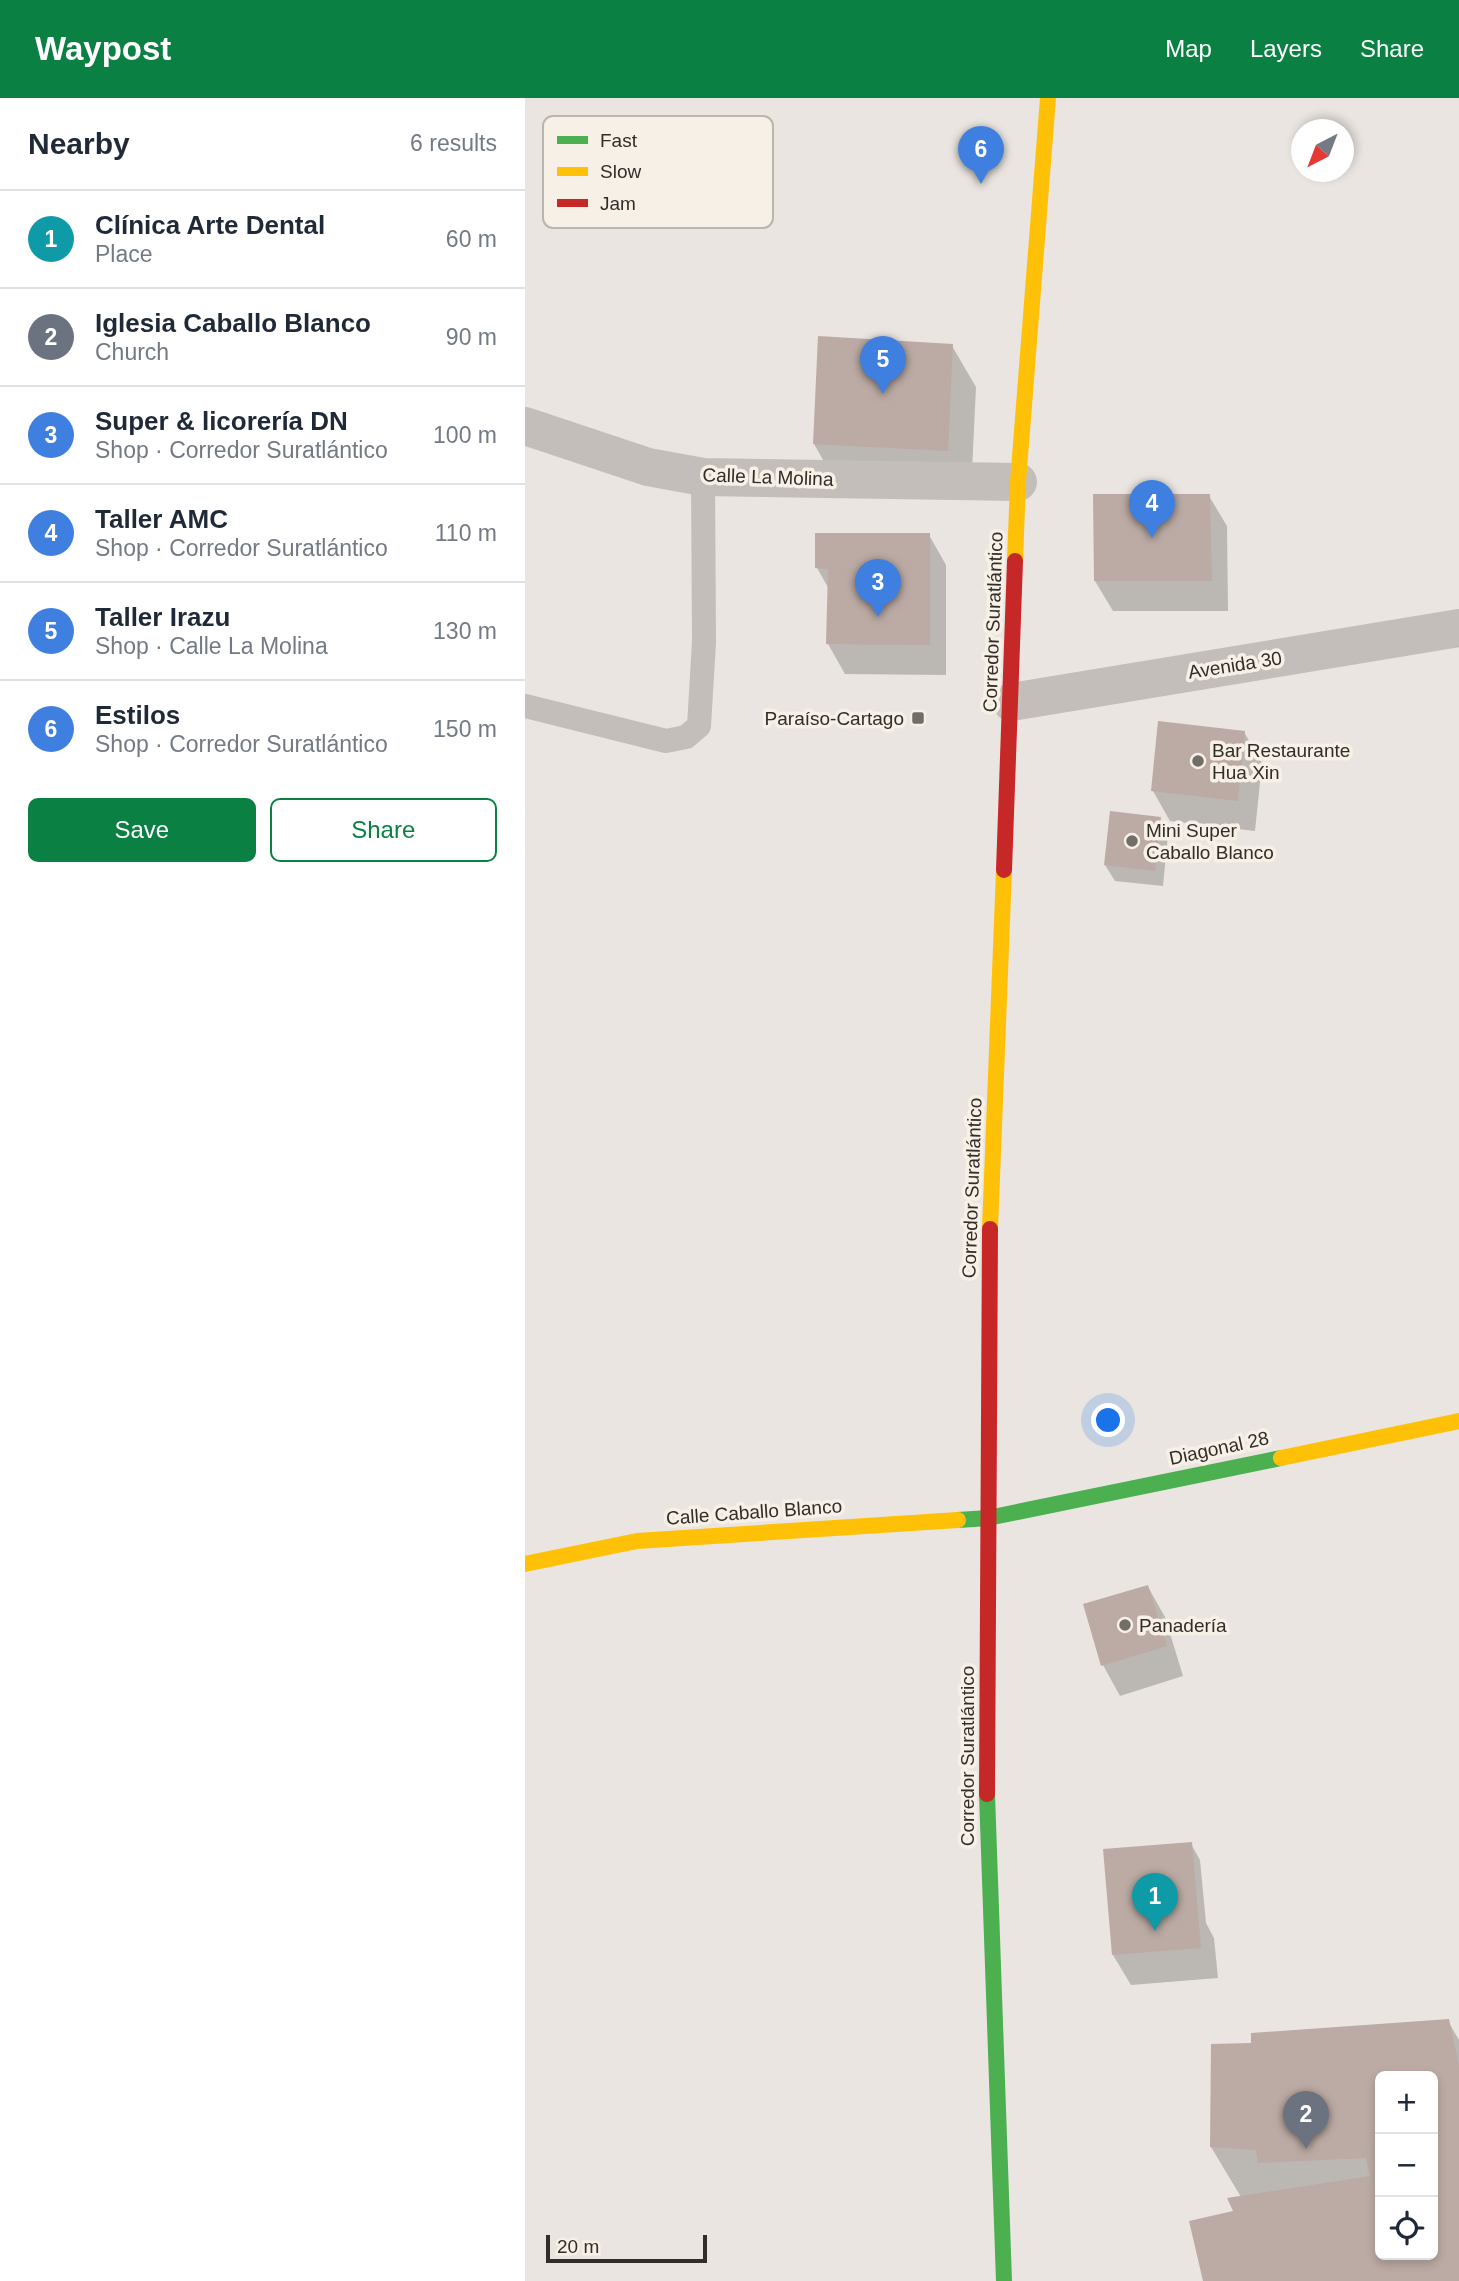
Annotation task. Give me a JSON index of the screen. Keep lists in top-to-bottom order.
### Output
{
  "streets": {
    "main road": ["Corredor Suratlántico", "Diagonal 28", "Calle Caballo Blanco"],
    "street": ["Calle La Molina", "Avenida 30"]
  },
  "crossings": [
    ["Calle La Molina", "Corredor Suratlántico"],
    ["Corredor Suratlántico", "Avenida 30"],
    ["Corredor Suratlántico", "Diagonal 28"],
    ["Corredor Suratlántico", "Calle Caballo Blanco"],
    ["Diagonal 28", "Calle Caballo Blanco"]
  ],
  "places": {
    "transit": ["Paraíso-Cartago"],
    "other": ["Bar Restaurante Hua Xin", "Mini Super Caballo Blanco", "Panadería"]
  },
  "legend": ["Fast", "Slow", "Jam"],
  "scale_bar": "20 m",
  "north": "bottom left",
  "page": {
    "header": "Waypost",
    "nav": ["Map", "Layers", "Share"],
    "heading": ["Nearby", "6 results"],
    "pins": [
      "6",
      "5",
      "4",
      "3",
      "1",
      "2"
    ],
    "list": [
      {
        "mark": "1",
        "name": "Clínica Arte Dental",
        "note": "Place",
        "value": "60 m"
      },
      {
        "mark": "2",
        "name": "Iglesia Caballo Blanco",
        "note": "Church",
        "value": "90 m"
      },
      {
        "mark": "3",
        "name": "Super & licorería DN",
        "note": "Shop · Corredor Suratlántico",
        "value": "100 m"
      },
      {
        "mark": "4",
        "name": "Taller AMC",
        "note": "Shop · Corredor Suratlántico",
        "value": "110 m"
      },
      {
        "mark": "5",
        "name": "Taller Irazu",
        "note": "Shop · Calle La Molina",
        "value": "130 m"
      },
      {
        "mark": "6",
        "name": "Estilos",
        "note": "Shop · Corredor Suratlántico",
        "value": "150 m"
      }
    ],
    "buttons": ["Save", "Share"],
    "map_buttons": ["+", "−"],
    "scale": "20 m"
  }
}
